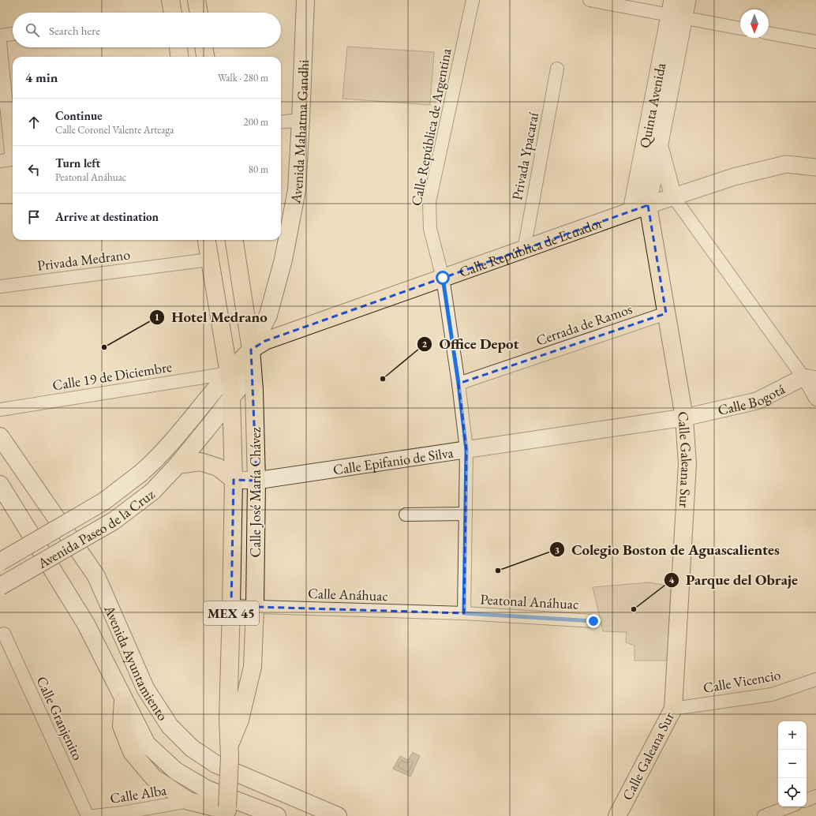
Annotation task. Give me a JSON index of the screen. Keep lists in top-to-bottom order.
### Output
{
  "streets": {
    "main road": [
      "Avenida Mahatma Gandhi",
      "Calle República de Ecuador",
      "Calle Galeana Sur",
      "Calle José María Chávez",
      "Avenida Paseo de la Cruz",
      "MEX 45",
      "Avenida Ayuntamiento"
    ],
    "street": [
      "Quinta Avenida",
      "Calle República de Argentina",
      "Privada Ypacaraí",
      "Privada Medrano",
      "Cerrada de Ramos",
      "Calle 19 de Diciembre",
      "Calle Bogotá",
      "Calle Epifanio de Silva",
      "Calle Anáhuac",
      "Peatonal Anáhuac",
      "Calle Vicencio",
      "Calle Granjenito",
      "Calle Alba"
    ]
  },
  "crossings": [
    ["Quinta Avenida", "Calle República de Ecuador"],
    ["Quinta Avenida", "Calle Galeana Sur"],
    ["Calle República de Argentina", "Calle República de Ecuador"],
    ["Calle República de Argentina", "Cerrada de Ramos"],
    ["Calle República de Argentina", "Calle Epifanio de Silva"],
    ["Calle República de Argentina", "Calle Anáhuac"],
    ["Calle República de Argentina", "Peatonal Anáhuac"],
    ["Avenida Mahatma Gandhi", "Calle República de Ecuador"],
    ["Avenida Mahatma Gandhi", "Calle José María Chávez"],
    ["Avenida Mahatma Gandhi", "Avenida Paseo de la Cruz"],
    ["Privada Ypacaraí", "Calle República de Ecuador"],
    ["Calle República de Ecuador", "Calle Galeana Sur"],
    ["Calle República de Ecuador", "Calle José María Chávez"],
    ["Calle República de Ecuador", "Avenida Paseo de la Cruz"],
    ["Privada Medrano", "Calle José María Chávez"],
    ["Cerrada de Ramos", "Calle Galeana Sur"],
    ["Calle 19 de Diciembre", "Calle José María Chávez"],
    ["Calle 19 de Diciembre", "Avenida Paseo de la Cruz"],
    ["Calle Bogotá", "Calle Galeana Sur"],
    ["Calle Bogotá", "Calle Epifanio de Silva"],
    ["Calle Galeana Sur", "Calle Epifanio de Silva"],
    ["Calle Galeana Sur", "Calle Vicencio"],
    ["Calle Epifanio de Silva", "Calle José María Chávez"],
    ["Calle José María Chávez", "Avenida Paseo de la Cruz"],
    ["Calle José María Chávez", "Calle Anáhuac"],
    ["Calle Anáhuac", "Peatonal Anáhuac"]
  ],
  "places": [
    "Hotel Medrano",
    "Office Depot",
    "Colegio Boston de Aguascalientes",
    "Parque del Obraje"
  ],
  "north": "bottom",
  "page": {
    "search": "Search here",
    "heading": ["4 min", "Walk · 280 m"],
    "list": [
      ["Continue", "Calle Coronel Valente Arteaga", "200 m"],
      ["Turn left", "Peatonal Anáhuac", "80 m"],
      "Arrive at destination"
    ],
    "map_buttons": ["+", "−"]
  }
}
